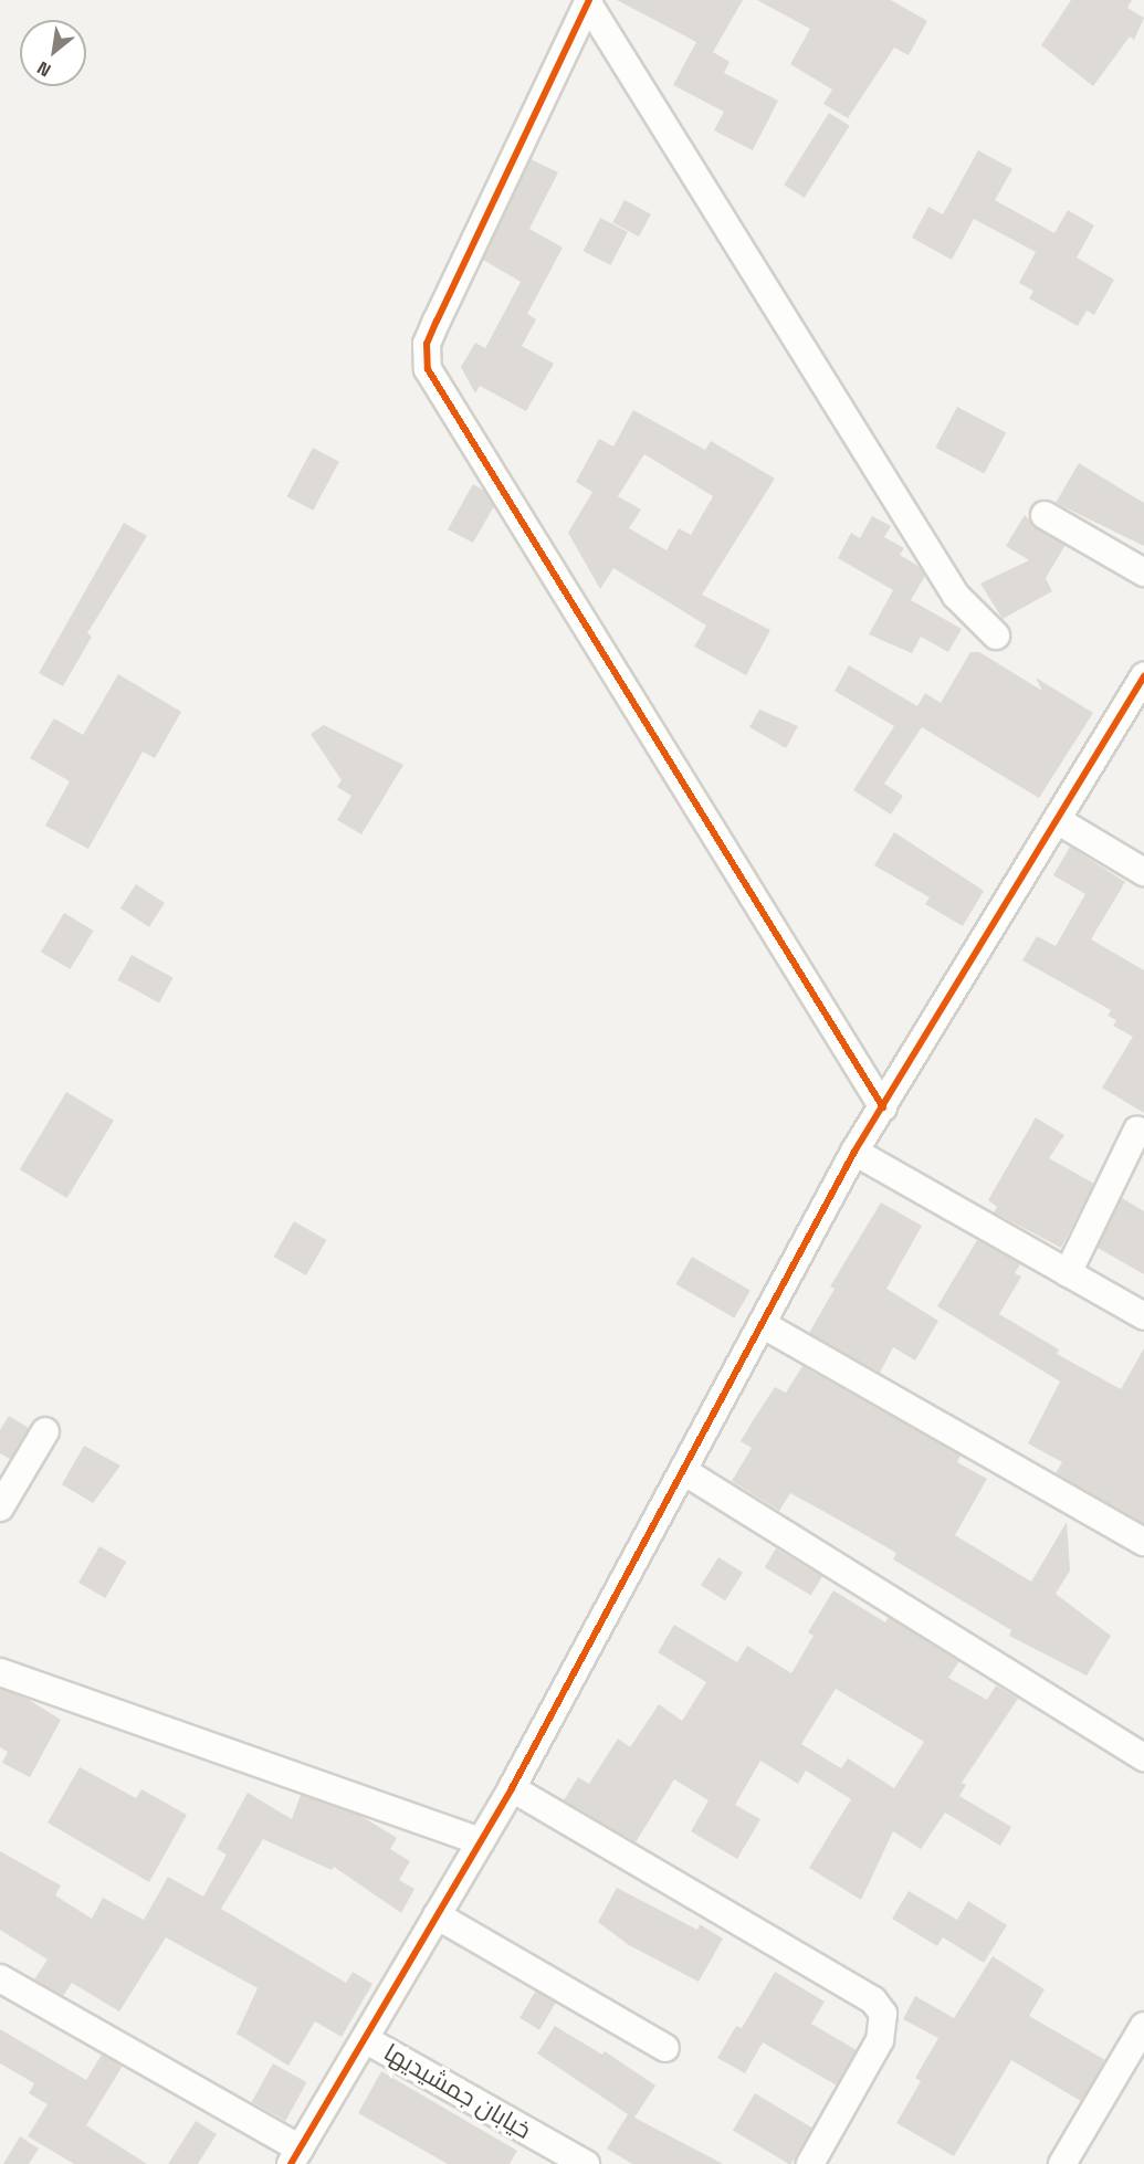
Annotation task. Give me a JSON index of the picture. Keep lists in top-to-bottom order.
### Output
{
  "streets": {
    "street": ["خیابان جمشیدیها"]
  },
  "north": "bottom left"
}
